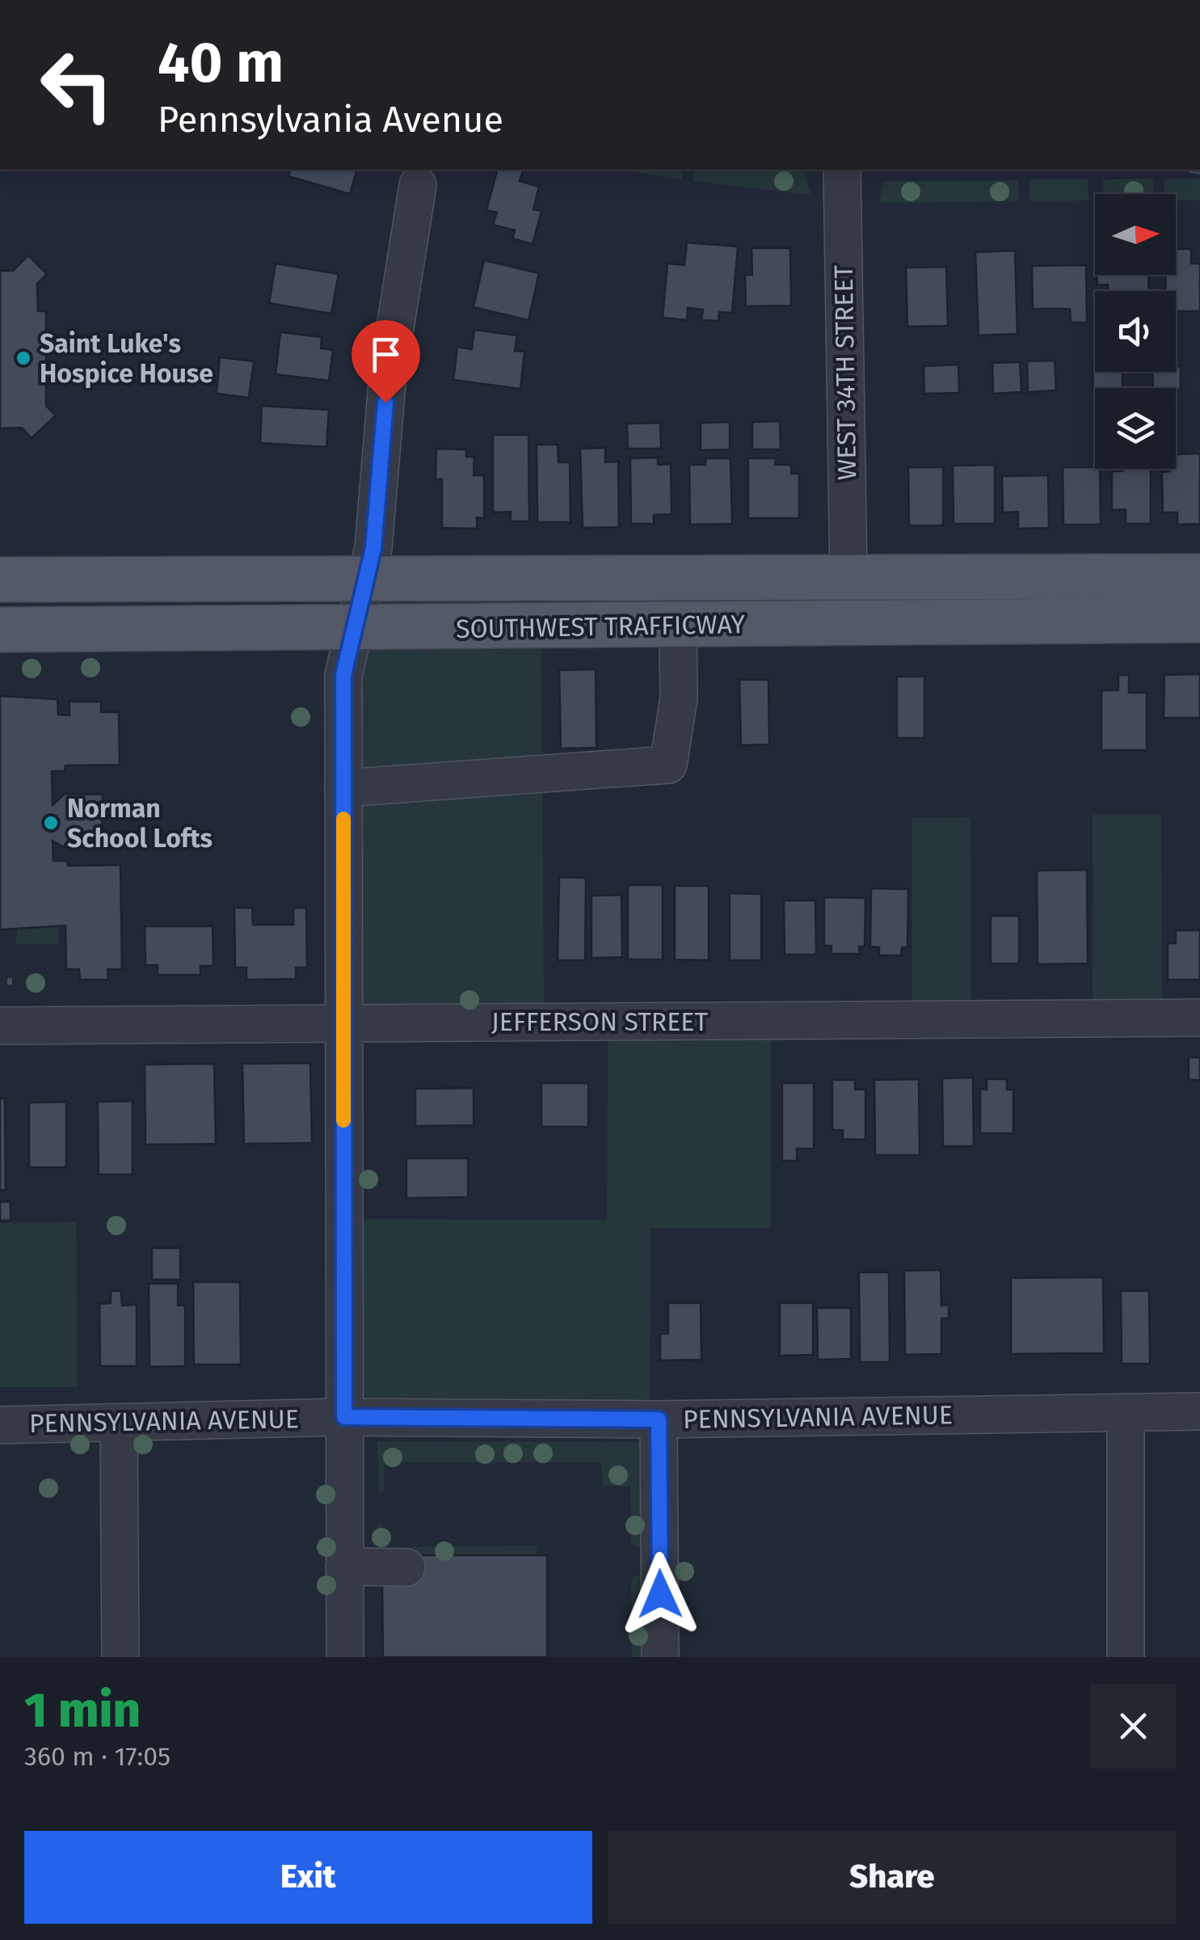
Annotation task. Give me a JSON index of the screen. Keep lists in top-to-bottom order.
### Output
{
  "streets": {
    "main road": ["SOUTHWEST TRAFFICWAY"],
    "street": ["WEST 34TH STREET", "JEFFERSON STREET", "PENNSYLVANIA AVENUE"]
  },
  "crossings": [
    ["WEST 34TH STREET", "SOUTHWEST TRAFFICWAY"]
  ],
  "places": ["Saint Luke's Hospice House", "Norman School Lofts"],
  "north": "right",
  "page": {
    "turn": ["40 m", "Pennsylvania Avenue"],
    "heading": ["1 min", "360 m · 17:05"],
    "buttons": ["Exit", "Share"]
  }
}
